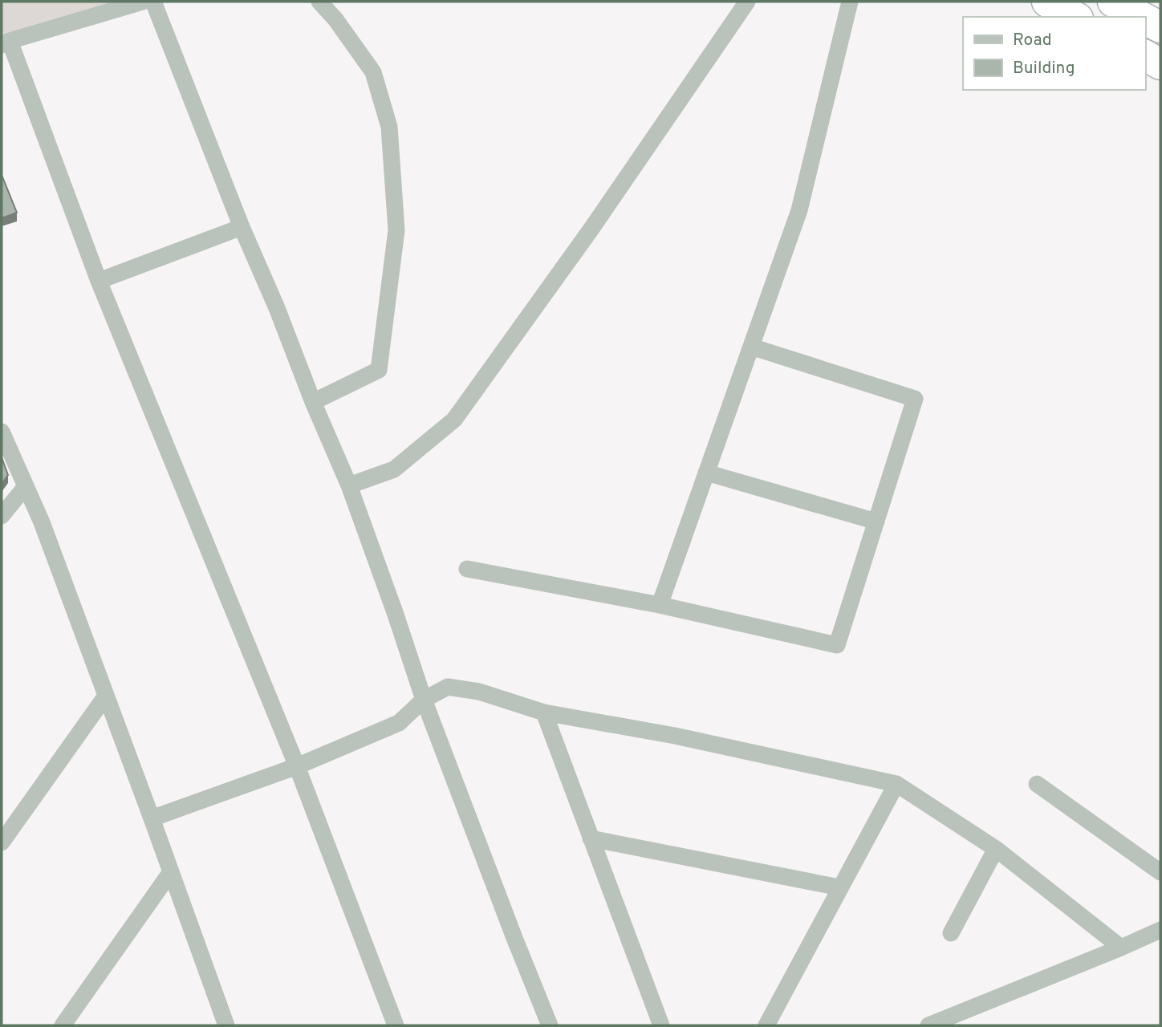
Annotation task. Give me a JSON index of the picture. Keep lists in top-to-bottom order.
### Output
{
  "legend": ["Road", "Building"]
}
